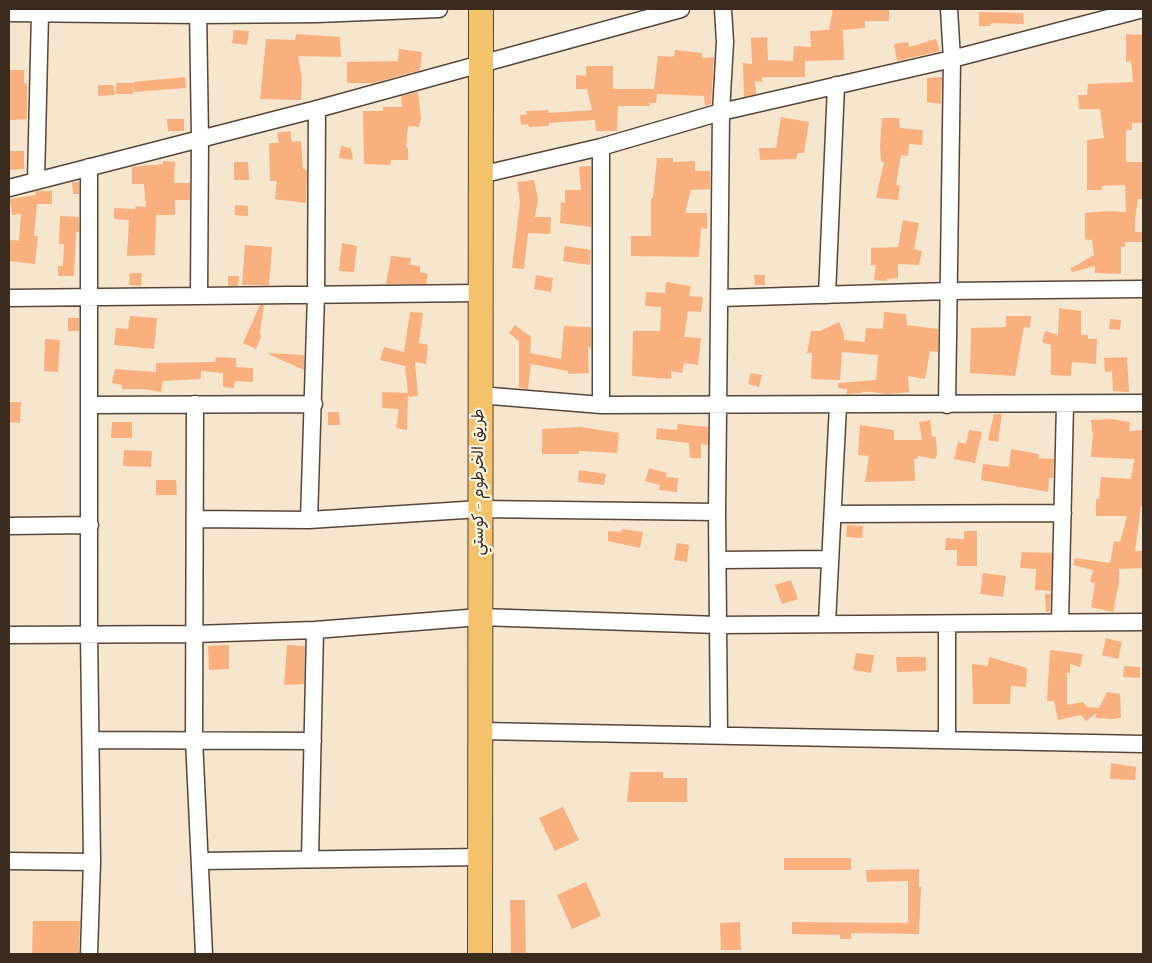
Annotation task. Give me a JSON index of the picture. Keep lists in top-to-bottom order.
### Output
{
  "streets": {
    "highway": ["طريق الخرطوم - كوستي"]
  }
}
